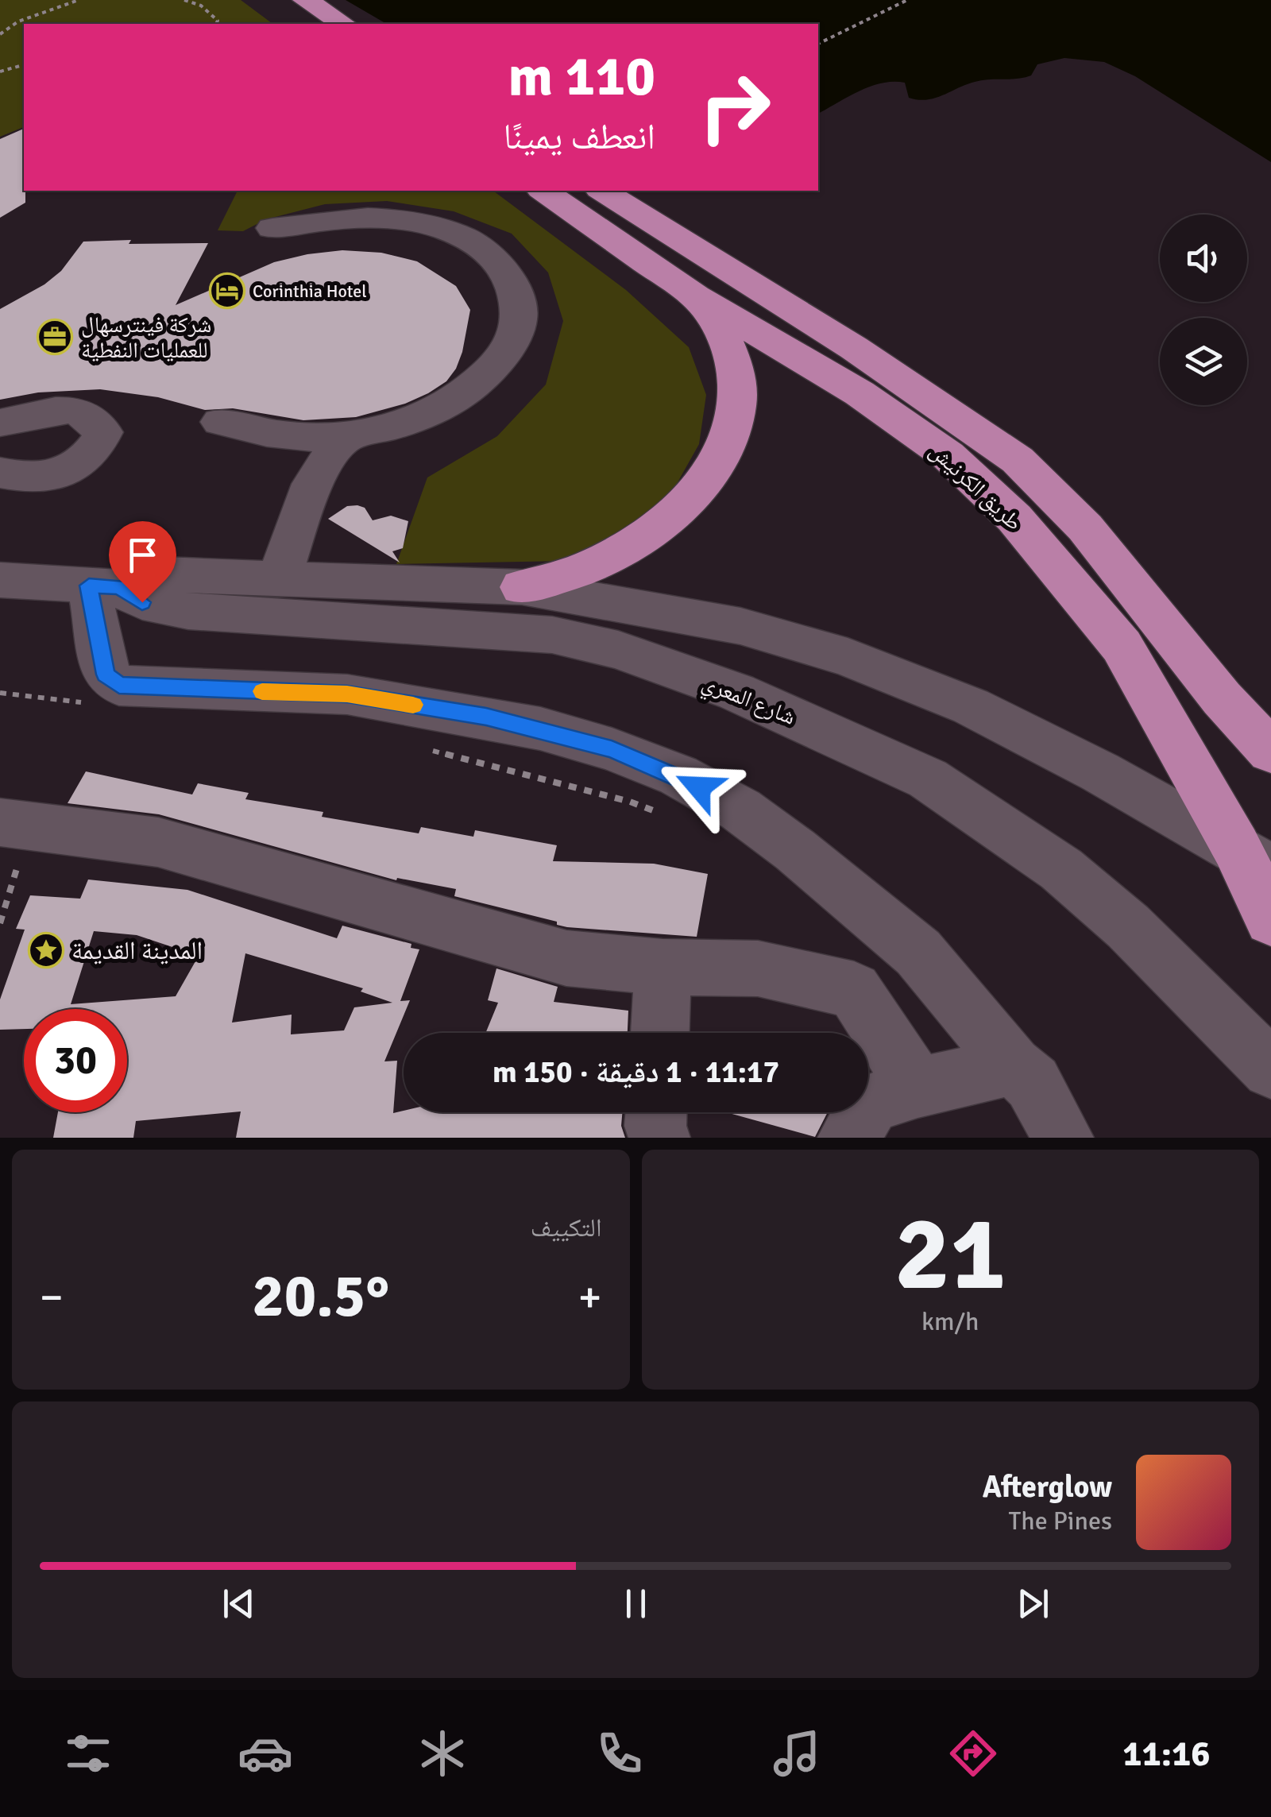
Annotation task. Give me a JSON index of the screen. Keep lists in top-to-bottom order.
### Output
{
  "streets": {
    "highway": ["طريق الكرنيش"],
    "street": ["شارع المعري"]
  },
  "crossings": [
    ["طريق الكرنيش", "شارع المعري"]
  ],
  "places": {
    "hotel": ["Corinthia Hotel"],
    "office": ["شركة فينترسهال للعمليات النفطية"],
    "place": ["المدينة القديمة"]
  },
  "page": {
    "turn": ["110 m", "انعطف يمينًا"],
    "limit": "30",
    "trip": "11:17 · 1 دقيقة · 150 m",
    "tile": [
      ["21", "km/h"],
      "التكييف"
    ],
    "heat": ["−", "20.5°", "+"],
    "song": ["Afterglow", "The Pines"],
    "tabs": "11:16"
  }
}
